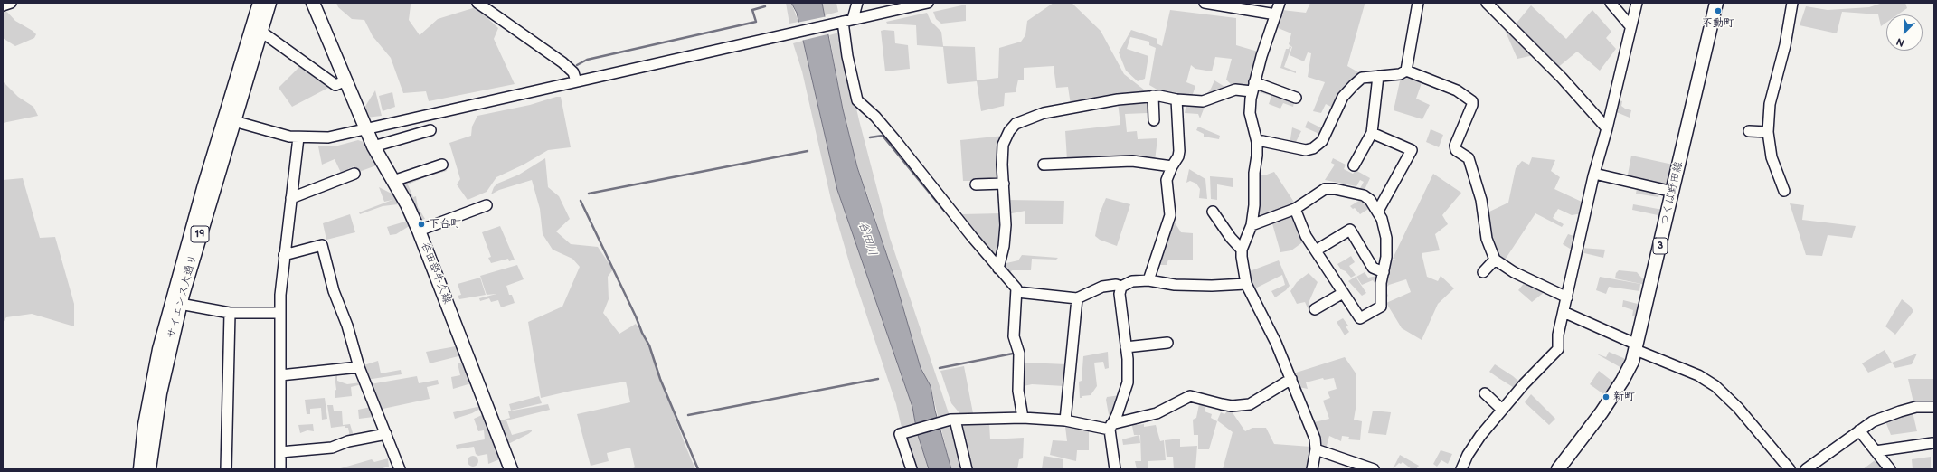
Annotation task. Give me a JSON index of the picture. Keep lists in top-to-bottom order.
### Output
{
  "streets": {
    "main road": [
      "つくば野田線",
      "19",
      "3",
      "谷田部牛久線",
      "サイエンス大通り"
    ]
  },
  "water": ["谷田川"],
  "places": ["不動町", "下台町", "新町"],
  "north": "bottom left"
}
